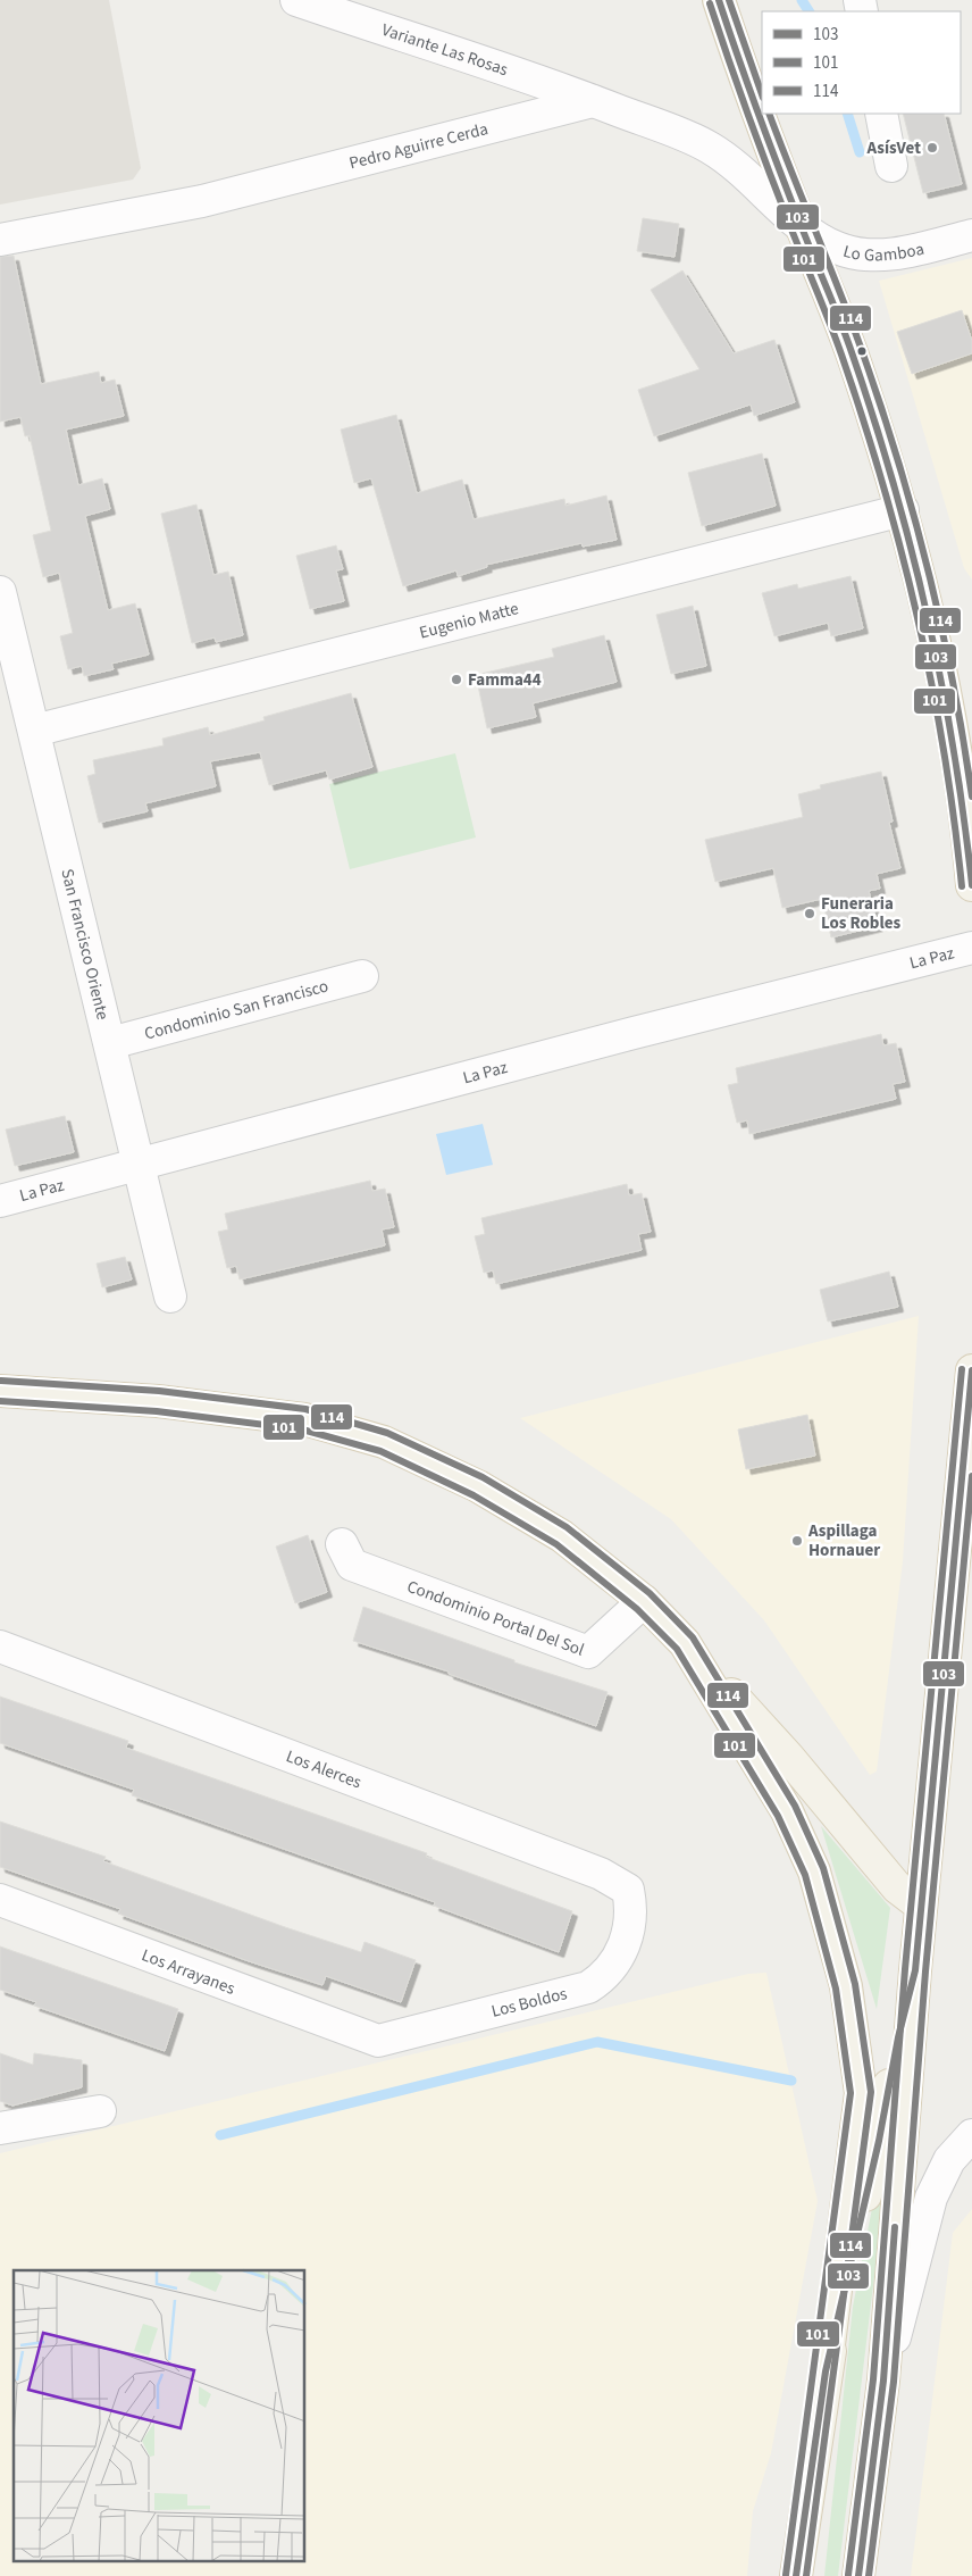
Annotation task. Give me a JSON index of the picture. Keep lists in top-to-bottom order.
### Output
{
  "streets": {
    "street": [
      "Variante Las Rosas",
      "Pedro Aguirre Cerda",
      "Lo Gamboa",
      "Eugenio Matte",
      "San Francisco Oriente",
      "La Paz",
      "Condominio San Francisco",
      "Condominio Portal Del Sol",
      "Los Alerces",
      "Los Arrayanes",
      "Los Boldos"
    ]
  },
  "crossings": [
    ["Variante Las Rosas", "Pedro Aguirre Cerda"],
    ["Eugenio Matte", "San Francisco Oriente"],
    ["San Francisco Oriente", "La Paz"],
    ["San Francisco Oriente", "Condominio San Francisco"],
    ["Los Alerces", "Los Boldos"],
    ["Los Arrayanes", "Los Boldos"]
  ],
  "places": [
    "AsísVet",
    "Famma44",
    "Funeraria Los Robles",
    "Aspillaga Hornauer"
  ],
  "lines": ["transit line 103", "transit line 114", "transit line 101"],
  "legend": ["103", "101", "114"]
}
